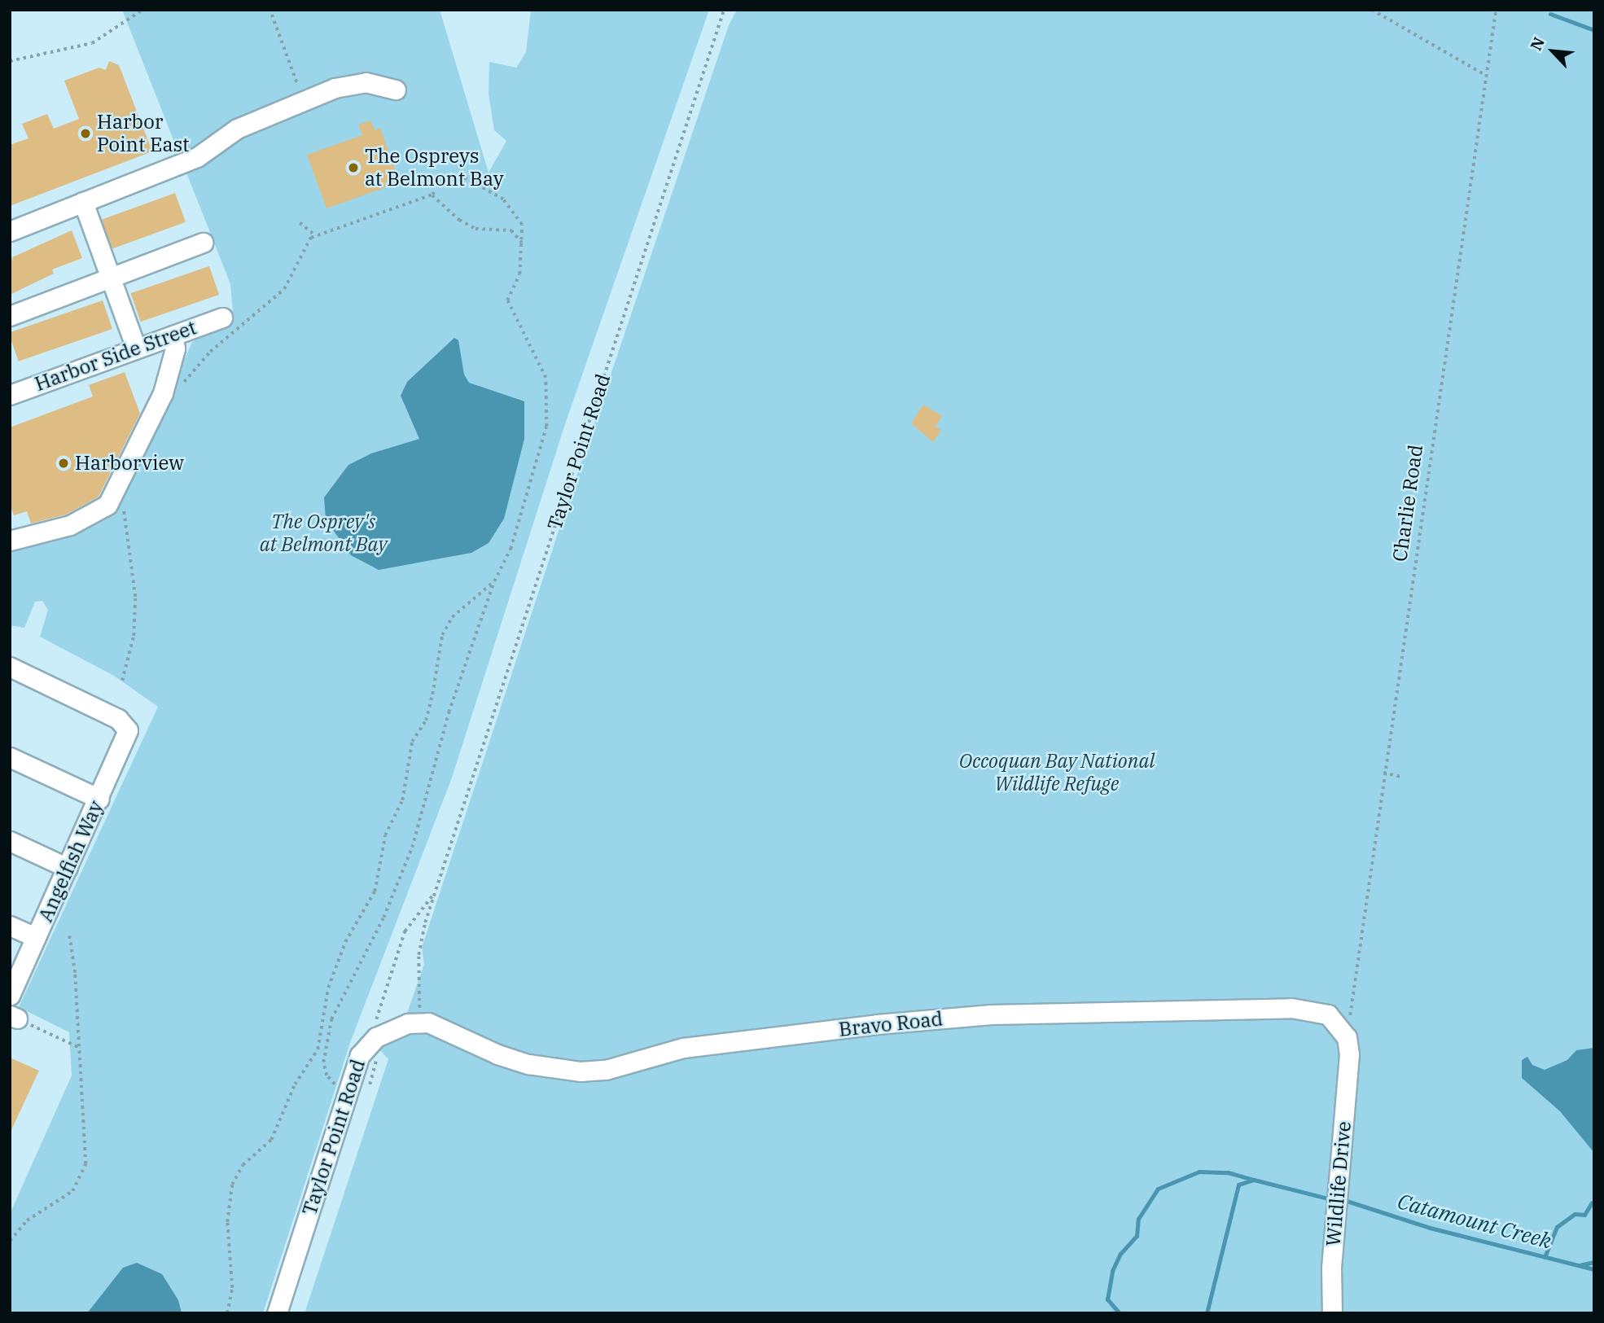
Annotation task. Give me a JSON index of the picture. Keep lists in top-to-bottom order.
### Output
{
  "streets": {
    "street": [
      "Harbor Side Street",
      "Taylor Point Road",
      "Angelfish Way",
      "Bravo Road",
      "Wildlife Drive"
    ],
    "path": ["Charlie Road"]
  },
  "crossings": [
    ["Taylor Point Road", "Bravo Road"],
    ["Bravo Road", "Wildlife Drive"]
  ],
  "water": ["Catamount Creek"],
  "parks": ["The Osprey's at Belmont Bay", "Occoquan Bay National Wildlife Refuge"],
  "places": ["Harbor Point East", "The Ospreys at Belmont Bay", "Harborview"],
  "north": "top left"
}
